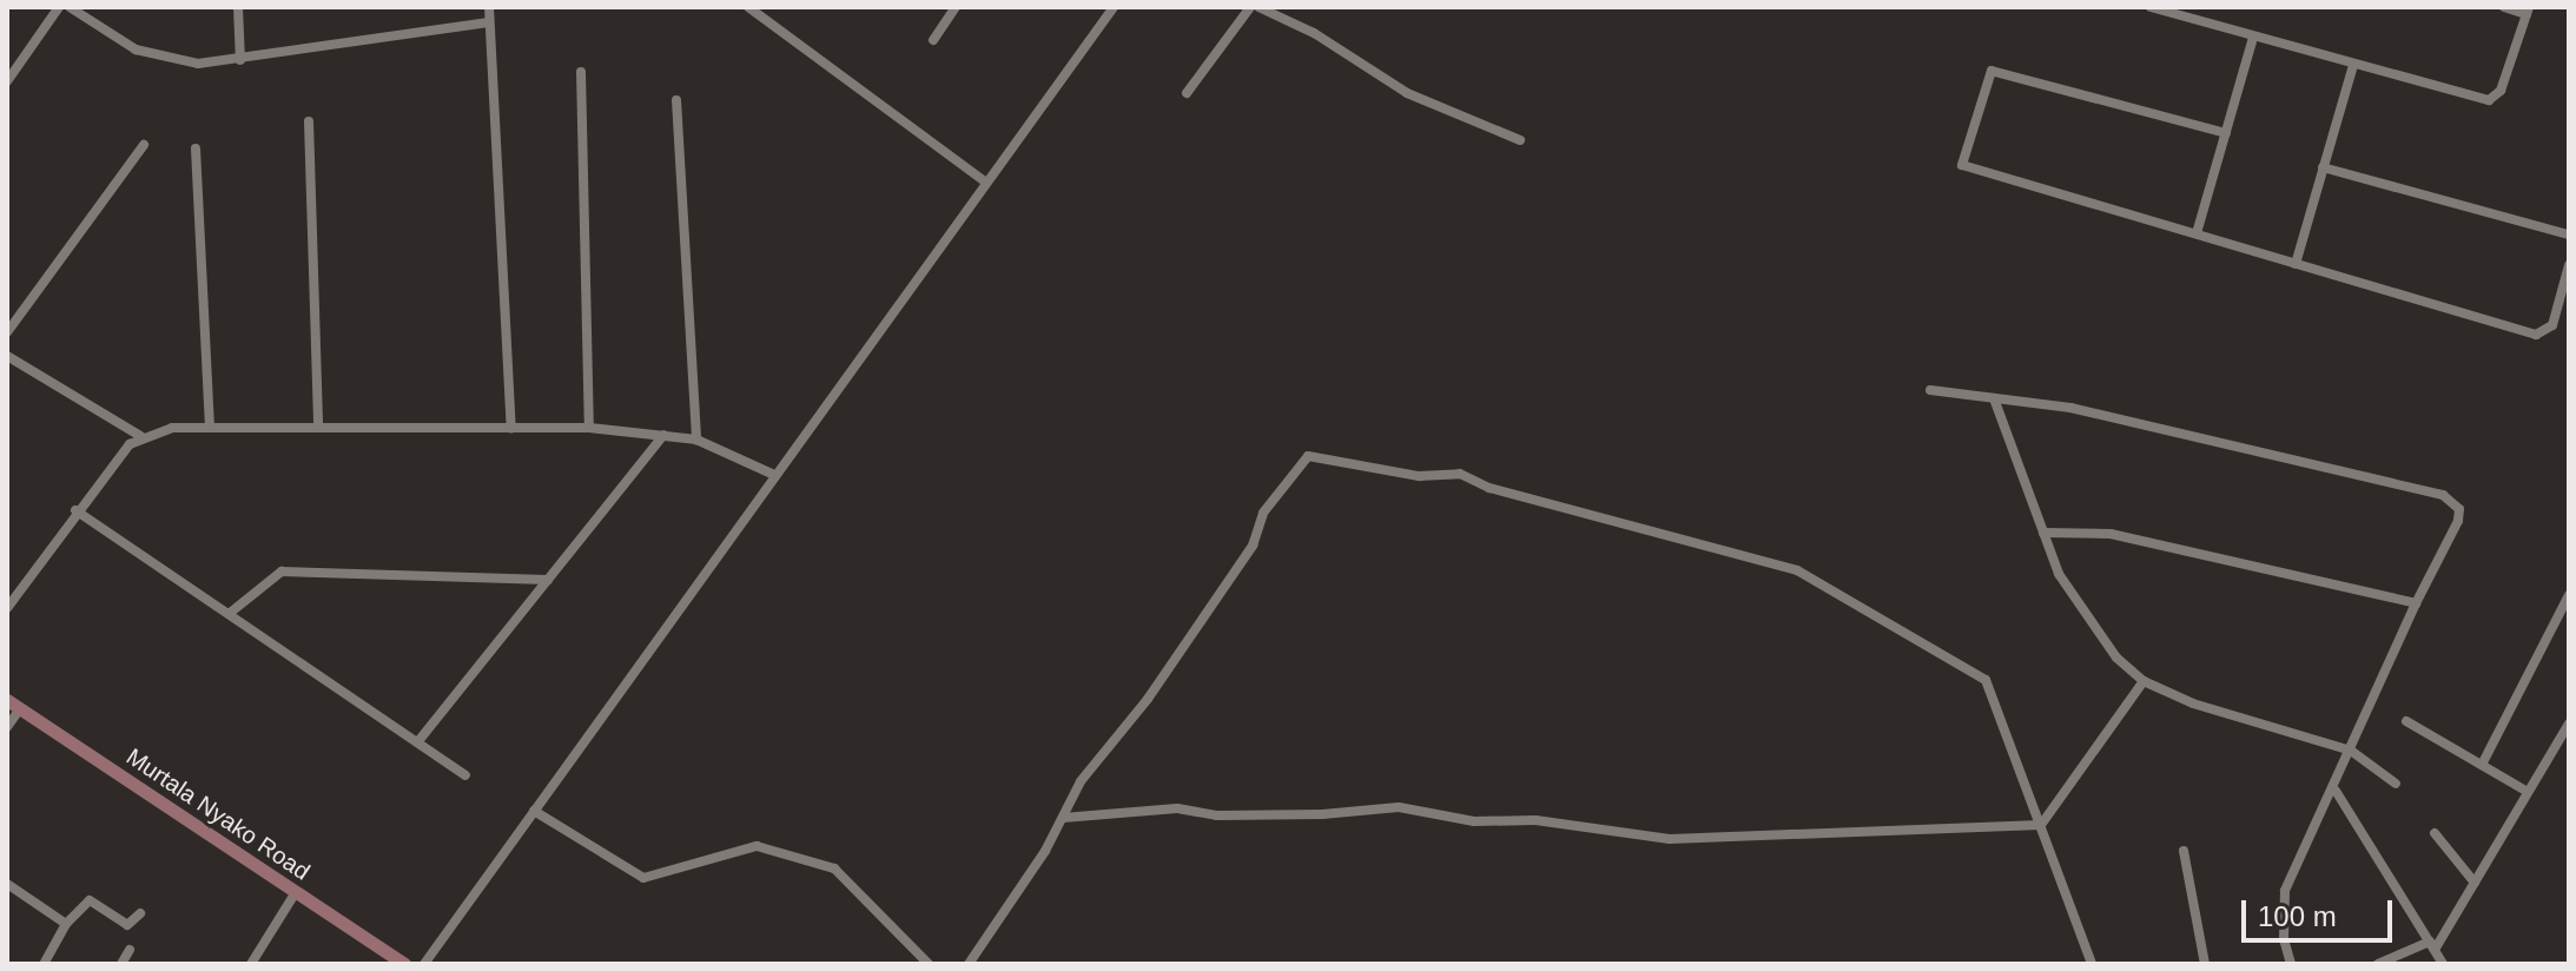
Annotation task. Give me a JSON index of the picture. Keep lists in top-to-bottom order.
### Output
{
  "streets": {
    "street": ["Murtala Nyako Road"]
  },
  "scale_bar": "100 m"
}
